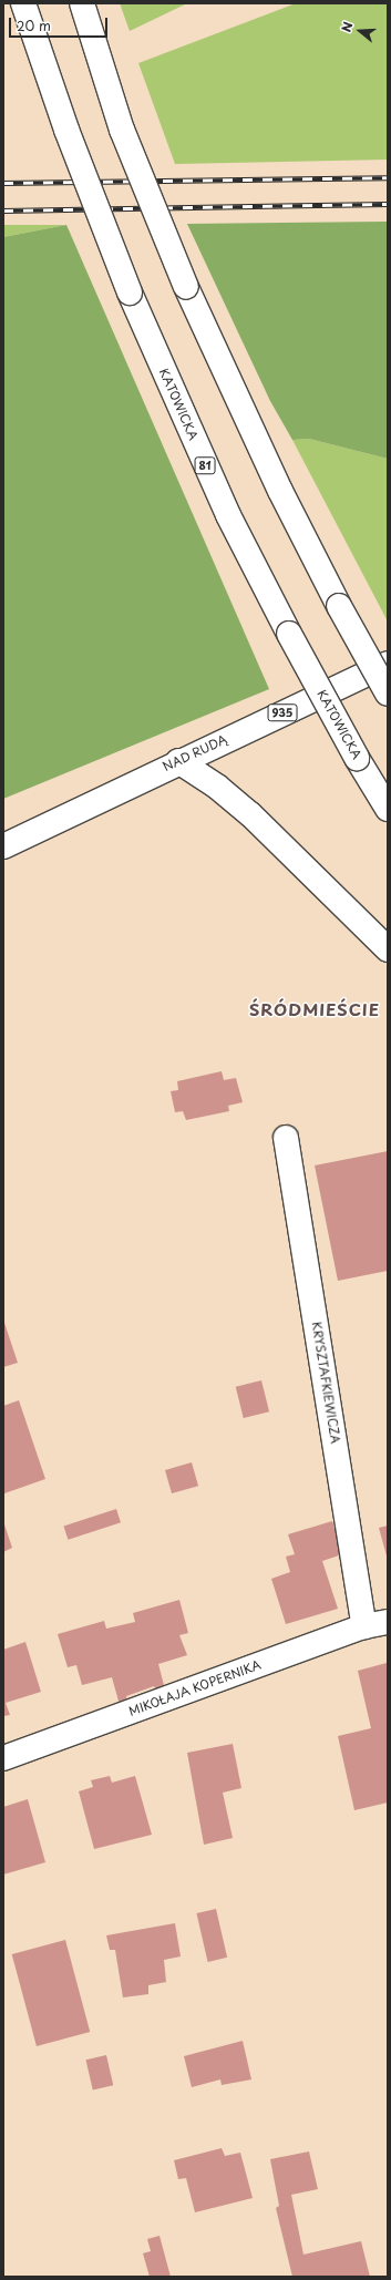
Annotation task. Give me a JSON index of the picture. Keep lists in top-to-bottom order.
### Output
{
  "streets": {
    "main road": [
      "KATOWICKA",
      "81",
      "935",
      "NAD RUDĄ",
      "KRYSZTAFKIEWICZA",
      "MIKOŁAJA KOPERNIKA"
    ]
  },
  "crossings": [
    ["KRYSZTAFKIEWICZA", "MIKOŁAJA KOPERNIKA"]
  ],
  "districts": ["ŚRÓDMIEŚCIE"],
  "scale_bar": "20 m",
  "north": "left"
}
